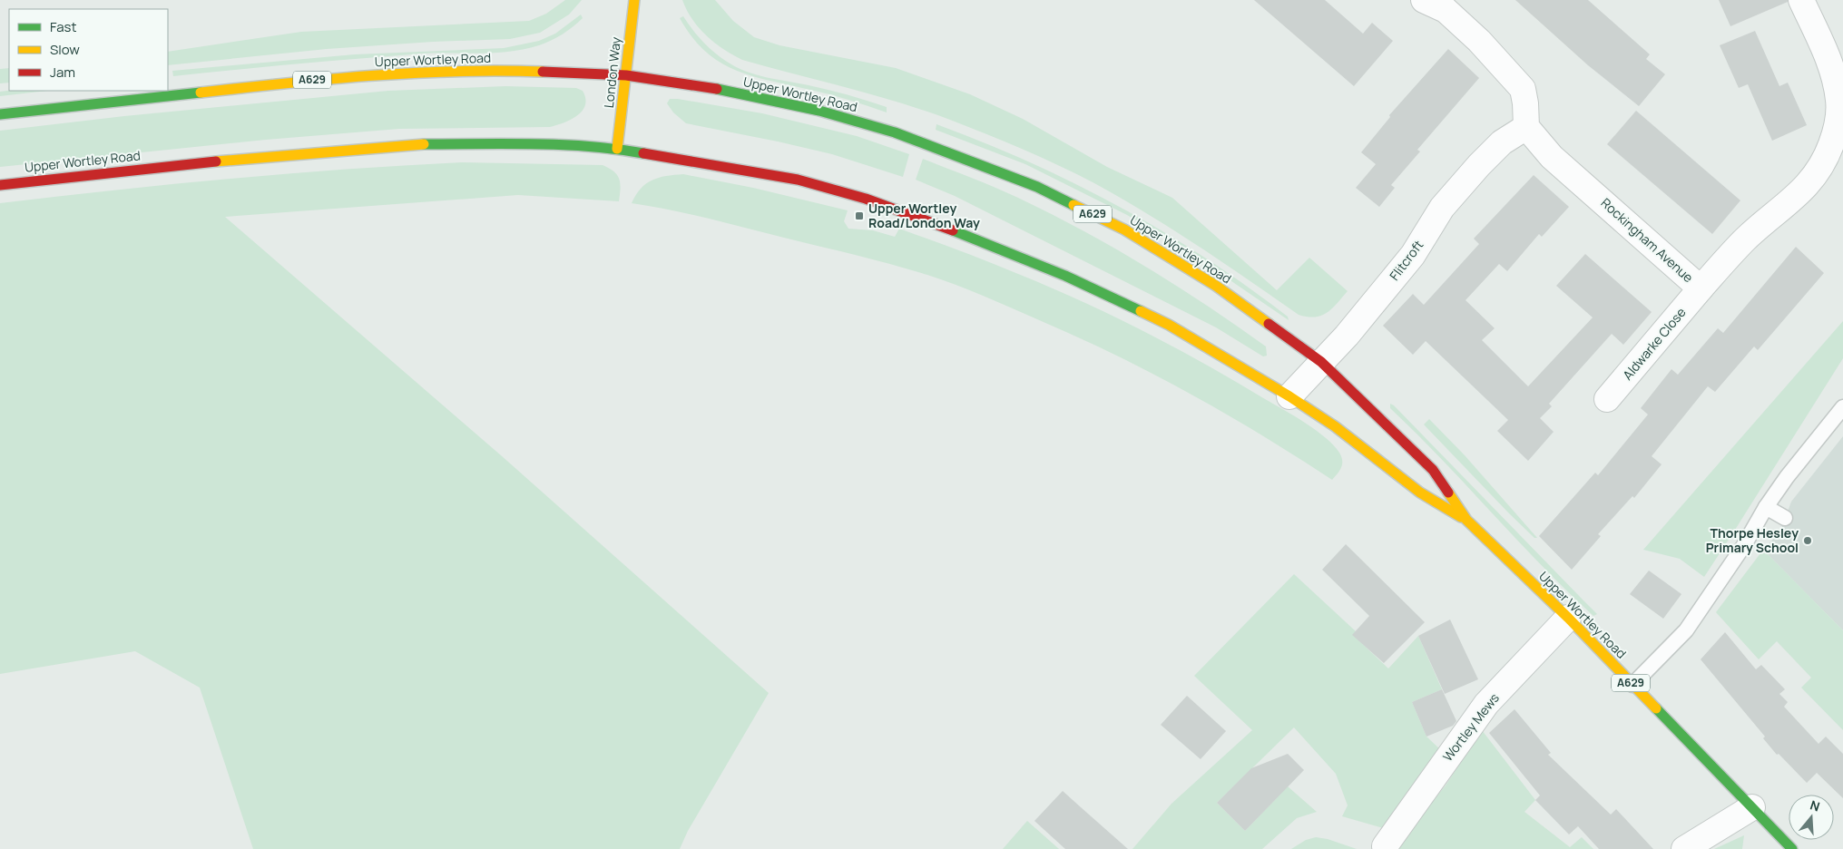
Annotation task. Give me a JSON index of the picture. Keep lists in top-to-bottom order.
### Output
{
  "streets": {
    "main road": ["Upper Wortley Road", "London Way", "A629"],
    "street": [
      "Rockingham Avenue",
      "Flitcroft",
      "Aldwarke Close",
      "Wortley Mews"
    ]
  },
  "crossings": [
    ["Upper Wortley Road", "London Way"],
    ["Upper Wortley Road", "Flitcroft"],
    ["Upper Wortley Road", "Wortley Mews"],
    ["Rockingham Avenue", "Flitcroft"],
    ["Rockingham Avenue", "Aldwarke Close"]
  ],
  "places": {
    "transit": ["Upper Wortley Road/London Way"],
    "other": ["Thorpe Hesley Primary School"]
  },
  "legend": ["Fast", "Slow", "Jam"],
  "north": "top"
}
